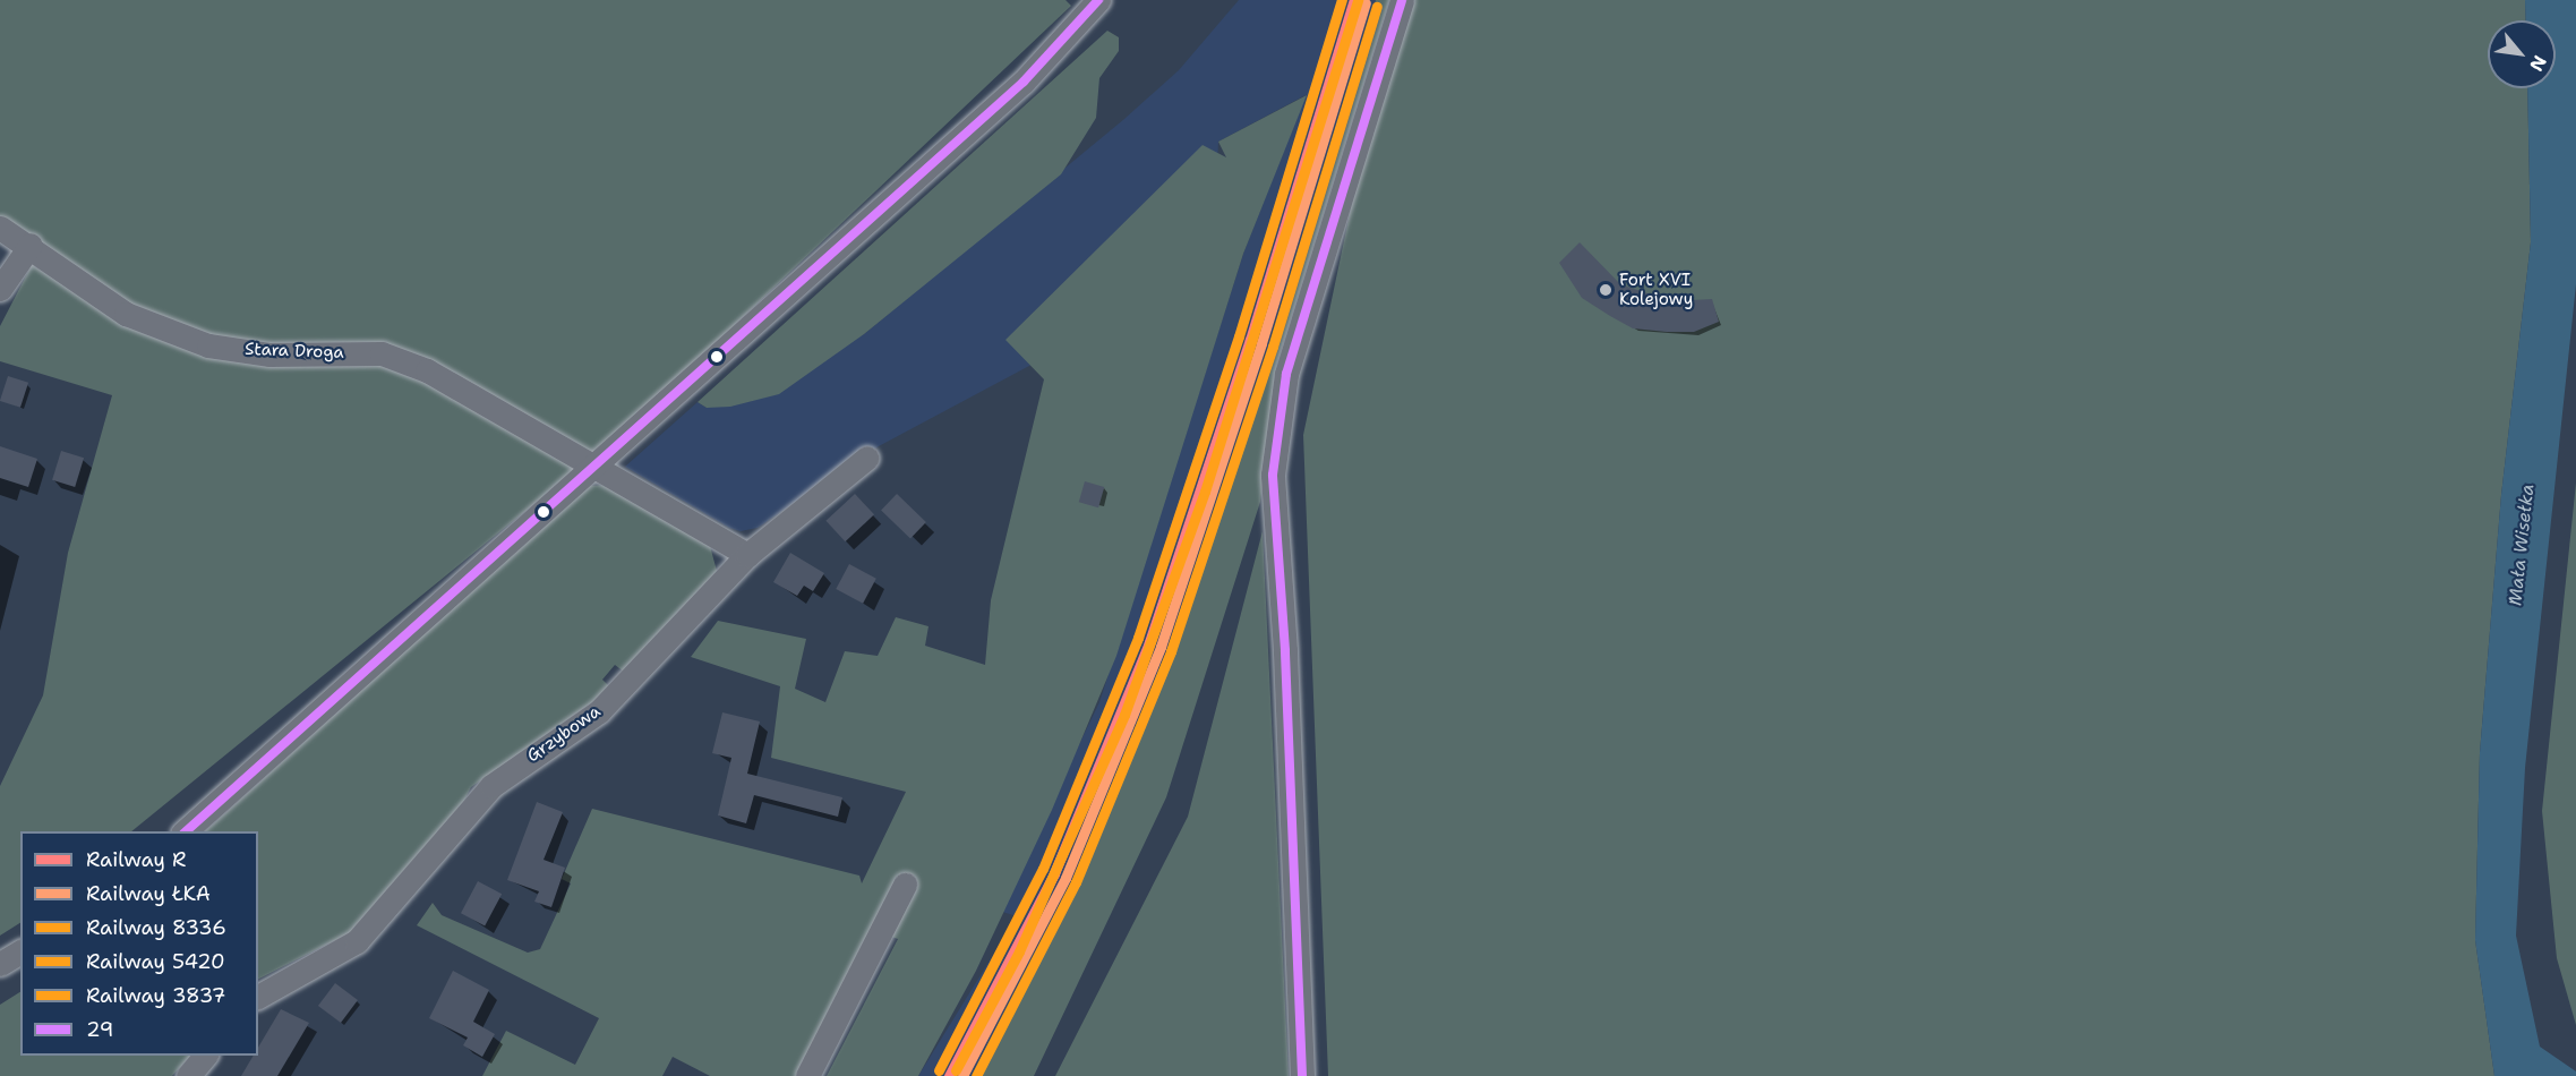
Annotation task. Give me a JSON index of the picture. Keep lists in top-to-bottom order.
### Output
{
  "streets": {
    "street": ["Stara Droga", "Grzybowa"]
  },
  "crossings": [
    ["Stara Droga", "Grzybowa"]
  ],
  "water": ["Mała Wisełka"],
  "places": ["Fort XVI Kolejowy"],
  "lines": [
    "rail line R",
    "rail line 8336",
    "rail line 3837",
    "transit line 29",
    "rail line ŁKA",
    "rail line 5420"
  ],
  "legend": [
    "Railway R",
    "Railway ŁKA",
    "Railway 8336",
    "Railway 5420",
    "Railway 3837",
    "29"
  ],
  "north": "bottom right"
}
